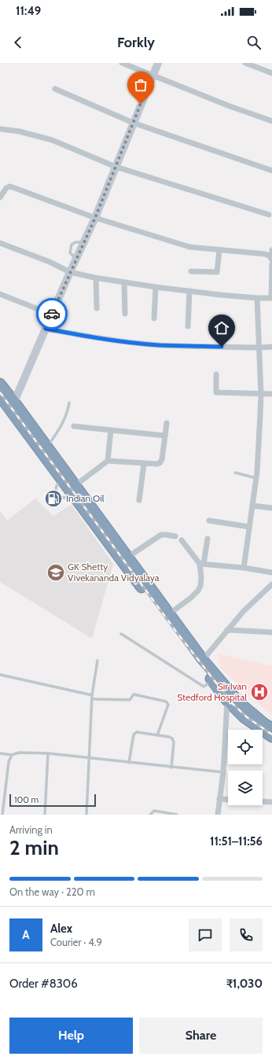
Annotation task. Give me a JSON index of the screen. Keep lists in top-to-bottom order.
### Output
{
  "places": {
    "fuel station": ["Indian Oil"],
    "school or university": ["GK Shetty Vivekananda Vidyalaya"],
    "hospital": ["Sir Ivan Stedford Hospital"]
  },
  "scale_bar": "100 m",
  "page": {
    "status": "11:49",
    "header": "Forkly",
    "scale": "100 m",
    "heading": ["2 min", "Arriving in", "11:51–11:56"],
    "panel": [
      "Alex",
      "Courier · 4.9",
      "Order #8306",
      "₹1,030"
    ],
    "bar": "On the way · 220 m",
    "round": "A",
    "buttons": ["Help", "Share"]
  }
}
